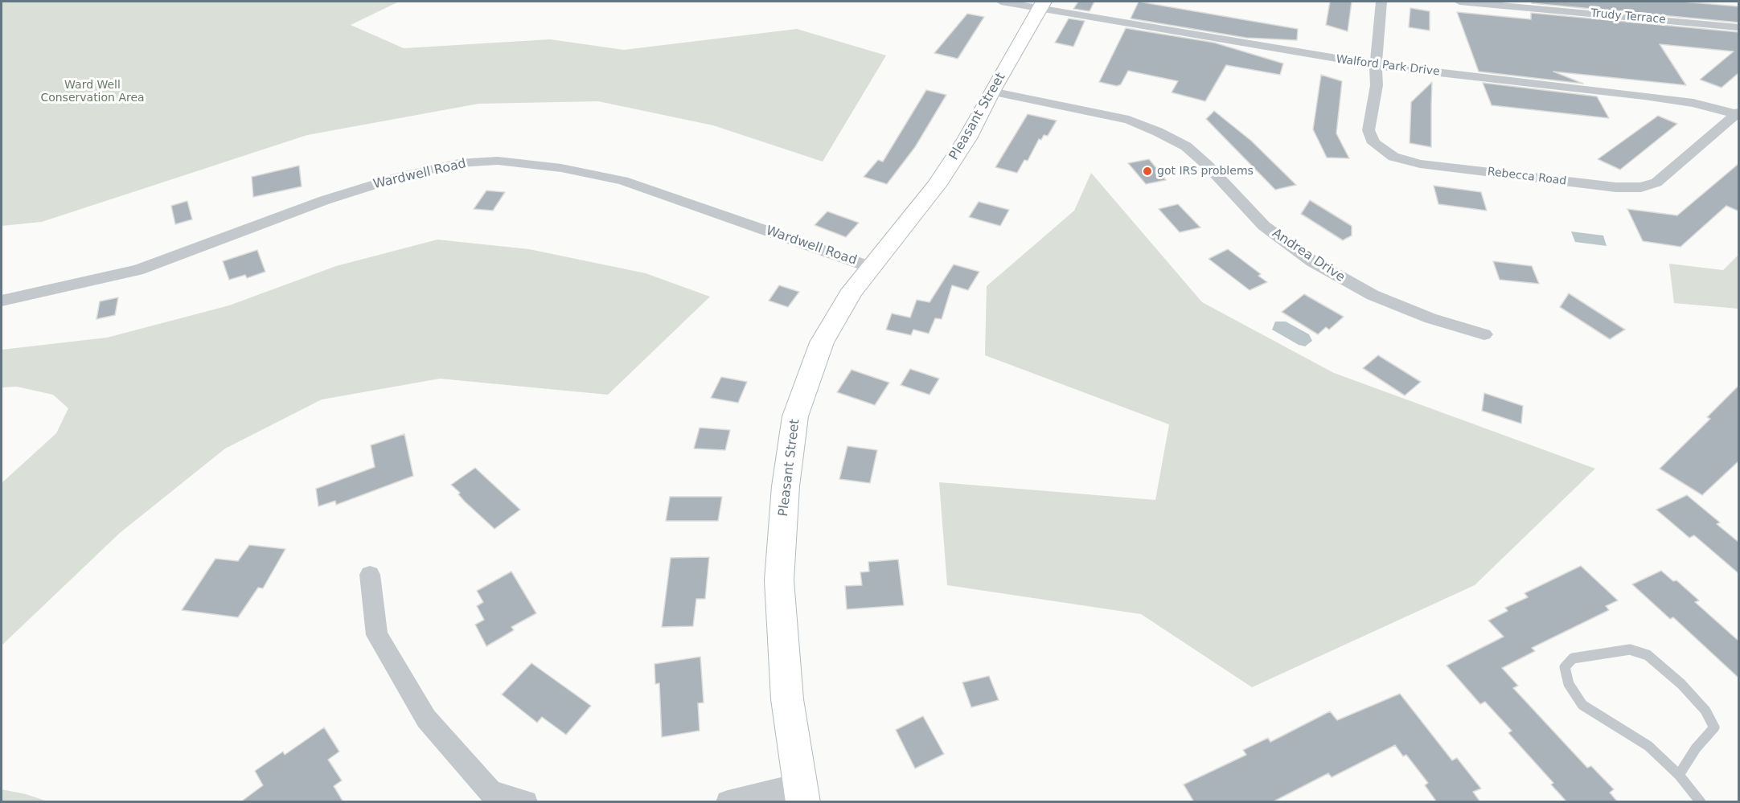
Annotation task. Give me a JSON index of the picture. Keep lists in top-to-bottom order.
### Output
{
  "streets": {
    "main road": ["Pleasant Street"],
    "street": [
      "Trudy Terrace",
      "Walford Park Drive",
      "Wardwell Road",
      "Rebecca Road",
      "Andrea Drive"
    ]
  },
  "crossings": [
    ["Walford Park Drive", "Pleasant Street"],
    ["Walford Park Drive", "Rebecca Road"],
    ["Pleasant Street", "Wardwell Road"],
    ["Pleasant Street", "Andrea Drive"]
  ],
  "parks": ["Ward Well Conservation Area"],
  "places": ["got IRS problems"]
}
